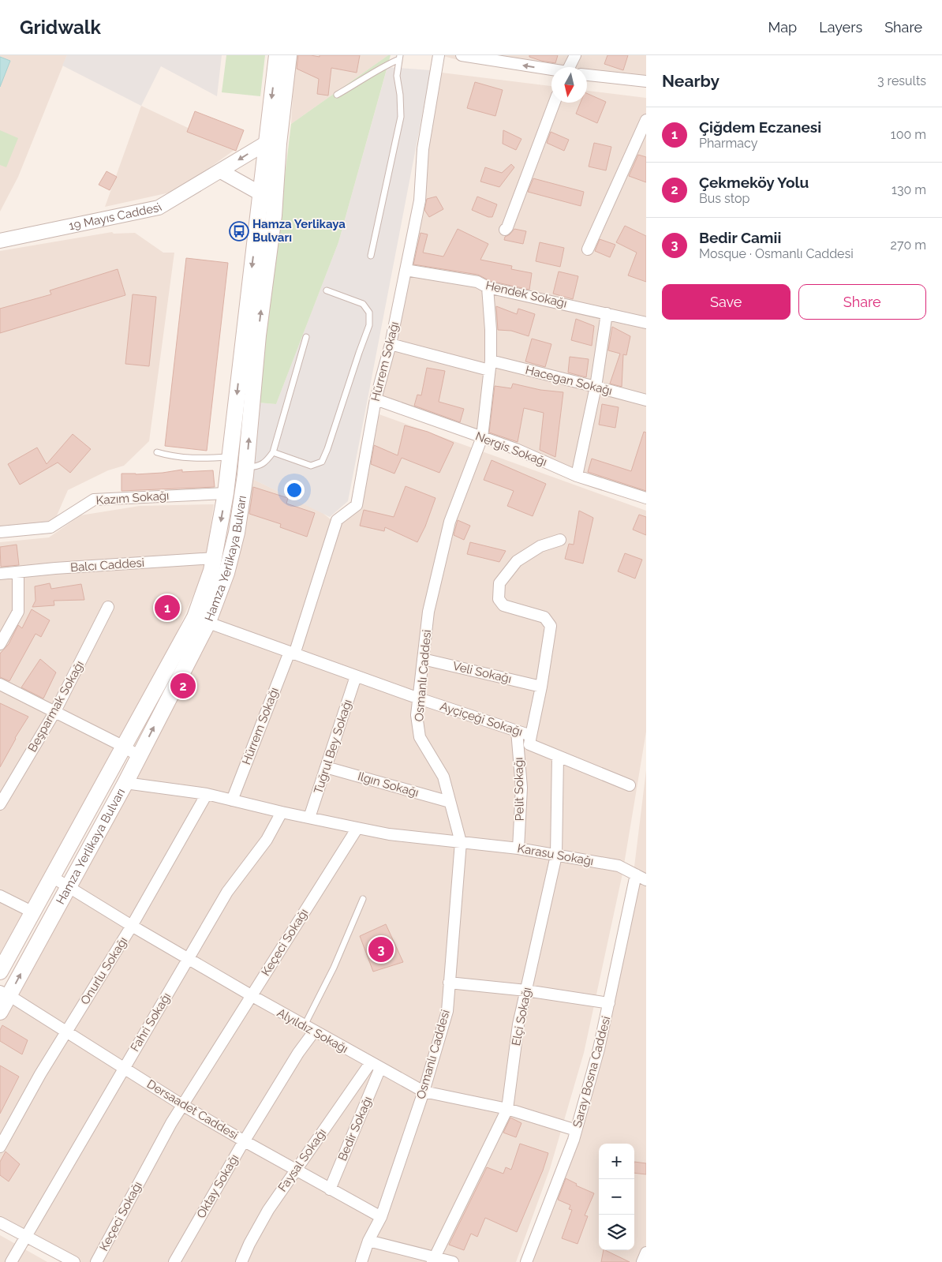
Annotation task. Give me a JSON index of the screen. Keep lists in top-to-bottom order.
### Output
{
  "streets": {
    "main road": ["Hamza Yerlikaya Bulvarı"],
    "street": [
      "19 Mayıs Caddesi",
      "Hendek Sokağı",
      "Hürrem Sokağı",
      "Hacegan Sokağı",
      "Nergis Sokağı",
      "Kazım Sokağı",
      "Balcı Caddesi",
      "Veli Sokağı",
      "Osmanlı Caddesi",
      "Beşparmak Sokağı",
      "Ayçiçeği Sokağı",
      "Tuğrul Bey Sokağı",
      "Ilgın Sokağı",
      "Pelit Sokağı",
      "Karasu Sokağı",
      "Keçeci Sokağı",
      "Onurlu Sokağı",
      "Elçi Sokağı",
      "Fahri Sokağı",
      "Alyıldız Sokağı",
      "Saray Bosna Caddesi",
      "Dersaadet Caddesi",
      "Bedir Sokağı",
      "Faysal Sokağı",
      "Oktay Sokağı"
    ]
  },
  "crossings": [
    ["19 Mayıs Caddesi", "Hamza Yerlikaya Bulvarı"],
    ["Hendek Sokağı", "Hürrem Sokağı"],
    ["Hendek Sokağı", "Osmanlı Caddesi"],
    ["Hürrem Sokağı", "Hacegan Sokağı"],
    ["Hürrem Sokağı", "Nergis Sokağı"],
    ["Hürrem Sokağı", "Ayçiçeği Sokağı"],
    ["Hacegan Sokağı", "Osmanlı Caddesi"],
    ["Nergis Sokağı", "Osmanlı Caddesi"],
    ["Kazım Sokağı", "Hamza Yerlikaya Bulvarı"],
    ["Hamza Yerlikaya Bulvarı", "Balcı Caddesi"],
    ["Hamza Yerlikaya Bulvarı", "Ayçiçeği Sokağı"],
    ["Hamza Yerlikaya Bulvarı", "Alyıldız Sokağı"],
    ["Hamza Yerlikaya Bulvarı", "Dersaadet Caddesi"],
    ["Veli Sokağı", "Osmanlı Caddesi"],
    ["Osmanlı Caddesi", "Ayçiçeği Sokağı"],
    ["Osmanlı Caddesi", "Ilgın Sokağı"],
    ["Osmanlı Caddesi", "Karasu Sokağı"],
    ["Osmanlı Caddesi", "Alyıldız Sokağı"],
    ["Osmanlı Caddesi", "Dersaadet Caddesi"],
    ["Ayçiçeği Sokağı", "Tuğrul Bey Sokağı"],
    ["Ayçiçeği Sokağı", "Pelit Sokağı"],
    ["Ayçiçeği Sokağı", "Elçi Sokağı"],
    ["Tuğrul Bey Sokağı", "Ilgın Sokağı"],
    ["Pelit Sokağı", "Karasu Sokağı"],
    ["Karasu Sokağı", "Keçeci Sokağı"],
    ["Karasu Sokağı", "Elçi Sokağı"],
    ["Karasu Sokağı", "Saray Bosna Caddesi"],
    ["Keçeci Sokağı", "Alyıldız Sokağı"],
    ["Keçeci Sokağı", "Dersaadet Caddesi"],
    ["Onurlu Sokağı", "Alyıldız Sokağı"],
    ["Onurlu Sokağı", "Dersaadet Caddesi"],
    ["Elçi Sokağı", "Alyıldız Sokağı"],
    ["Fahri Sokağı", "Alyıldız Sokağı"],
    ["Fahri Sokağı", "Dersaadet Caddesi"],
    ["Alyıldız Sokağı", "Saray Bosna Caddesi"],
    ["Alyıldız Sokağı", "Bedir Sokağı"],
    ["Alyıldız Sokağı", "Faysal Sokağı"],
    ["Alyıldız Sokağı", "Oktay Sokağı"],
    ["Dersaadet Caddesi", "Bedir Sokağı"],
    ["Dersaadet Caddesi", "Faysal Sokağı"],
    ["Dersaadet Caddesi", "Oktay Sokağı"]
  ],
  "places": {
    "bus stop": ["Hamza Yerlikaya Bulvarı"]
  },
  "north": "bottom",
  "page": {
    "header": "Gridwalk",
    "nav": ["Map", "Layers", "Share"],
    "heading": ["Nearby", "3 results"],
    "list": [
      {
        "mark": "1",
        "name": "Çiğdem Eczanesi",
        "note": "Pharmacy",
        "value": "100 m"
      },
      {
        "mark": "2",
        "name": "Çekmeköy Yolu",
        "note": "Bus stop",
        "value": "130 m"
      },
      {
        "mark": "3",
        "name": "Bedir Camii",
        "note": "Mosque · Osmanlı Caddesi",
        "value": "270 m"
      }
    ],
    "buttons": ["Save", "Share"],
    "pins": ["1", "2", "3"],
    "map_buttons": ["+", "−"]
  }
}
